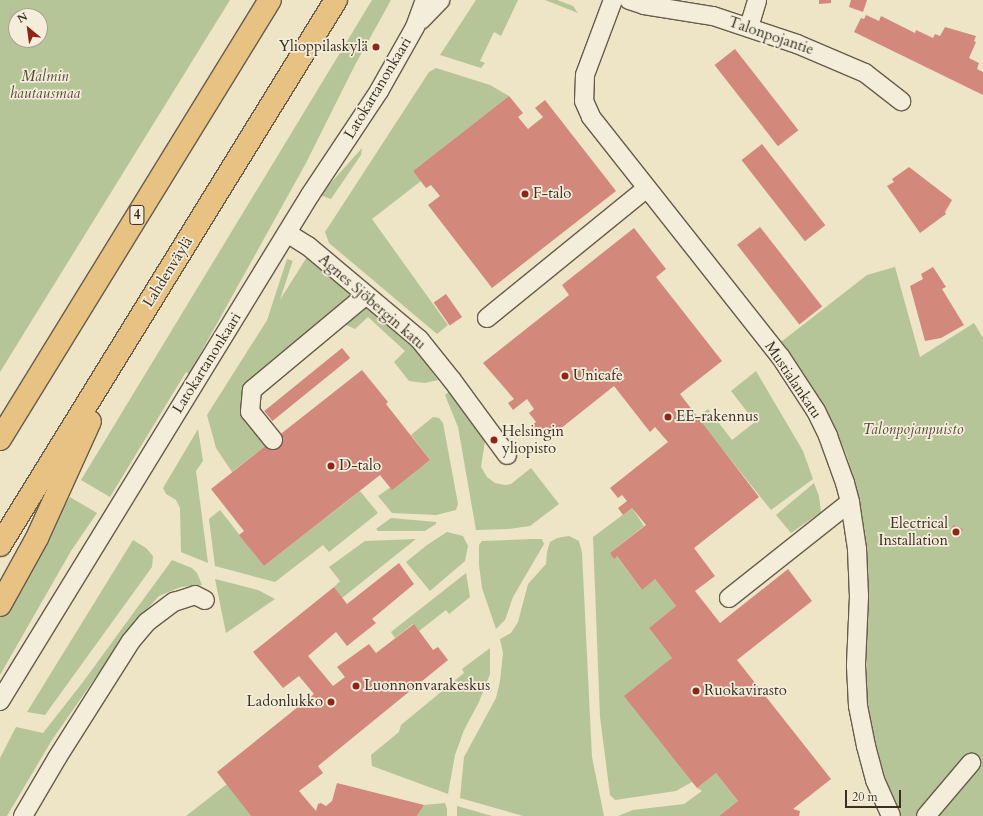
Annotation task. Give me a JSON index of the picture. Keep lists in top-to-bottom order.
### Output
{
  "streets": {
    "highway": ["4", "Lahdenväylä"],
    "street": [
      "Talonpojantie",
      "Latokartanonkaari",
      "Agnes Sjöbergin katu",
      "Mustialankatu"
    ]
  },
  "crossings": [
    ["Latokartanonkaari", "Agnes Sjöbergin katu"]
  ],
  "parks": ["Malmin hautausmaa", "Talonpojanpuisto"],
  "places": [
    "Ylioppilaskylä",
    "F-talo",
    "Unicafe",
    "EE-rakennus",
    "Helsingin yliopisto",
    "D-talo",
    "Electrical Installation",
    "Luonnonvarakeskus",
    "Ruokavirasto",
    "Ladonlukko"
  ],
  "scale_bar": "20 m",
  "north": "top left"
}
